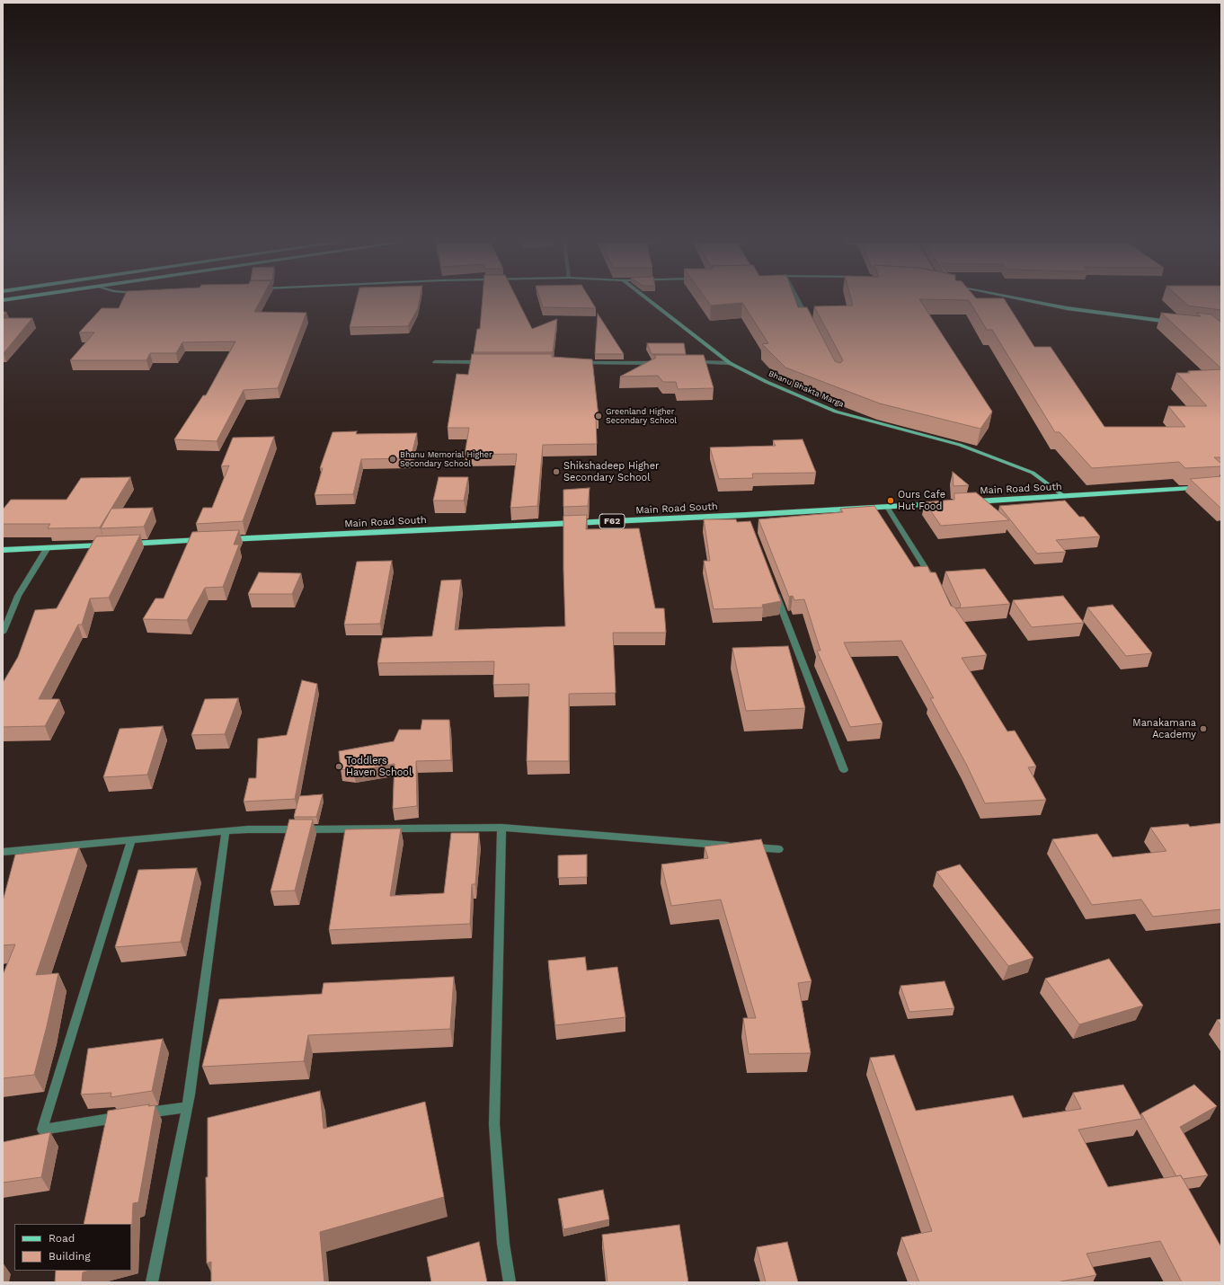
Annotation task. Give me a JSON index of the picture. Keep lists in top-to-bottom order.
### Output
{
  "streets": {
    "main road": ["Main Road South", "F62"],
    "street": ["Bhanu Bhakta Marga"]
  },
  "crossings": [
    ["Bhanu Bhakta Marga", "Main Road South"]
  ],
  "places": [
    "Greenland Higher Secondary School",
    "Bhanu Memorial Higher Secondary School",
    "Shikshadeep Higher Secondary School",
    "Ours Cafe Hut Food",
    "Manakamana Academy",
    "Toddlers Haven School"
  ],
  "legend": ["Road", "Building"]
}
